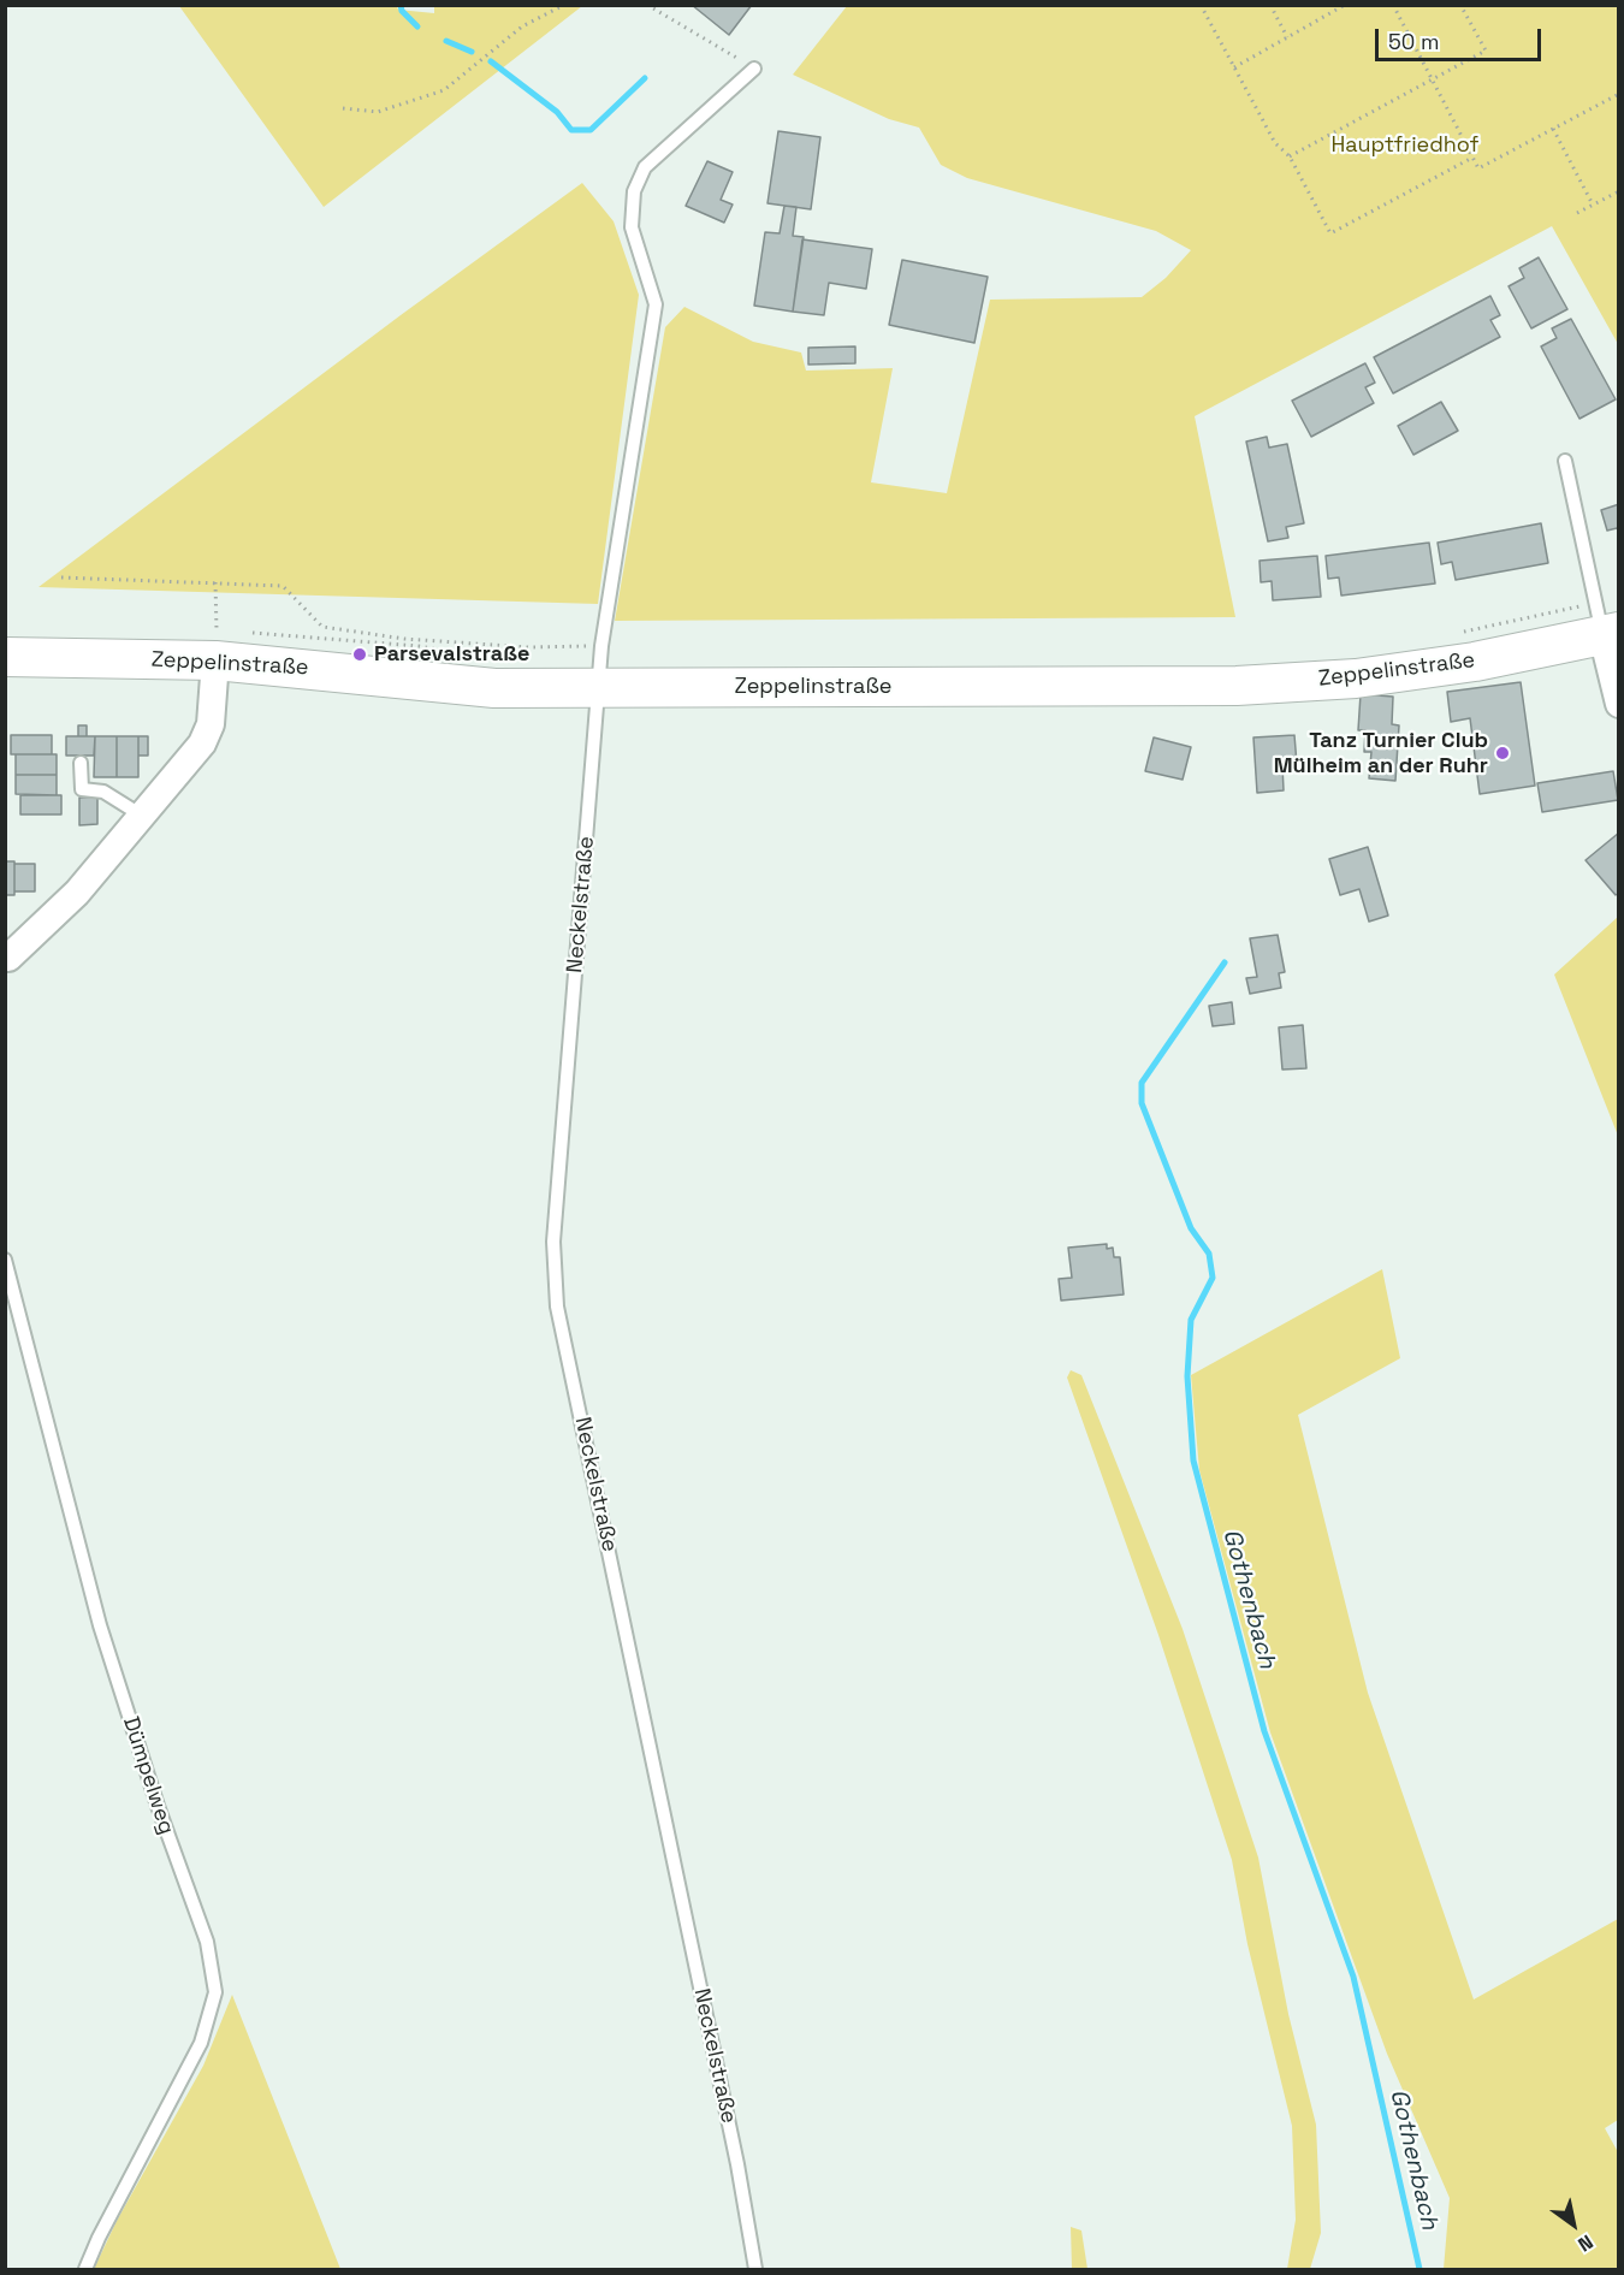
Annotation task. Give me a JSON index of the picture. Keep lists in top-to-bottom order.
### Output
{
  "streets": {
    "main road": ["Zeppelinstraße"],
    "lane": ["Neckelstraße", "Dümpelweg"]
  },
  "crossings": [
    ["Zeppelinstraße", "Neckelstraße"]
  ],
  "water": ["Gothenbach"],
  "parks": ["Hauptfriedhof"],
  "places": ["Parsevalstraße", "Tanz Turnier Club Mülheim an der Ruhr"],
  "scale_bar": "50 m",
  "north": "bottom right"
}
